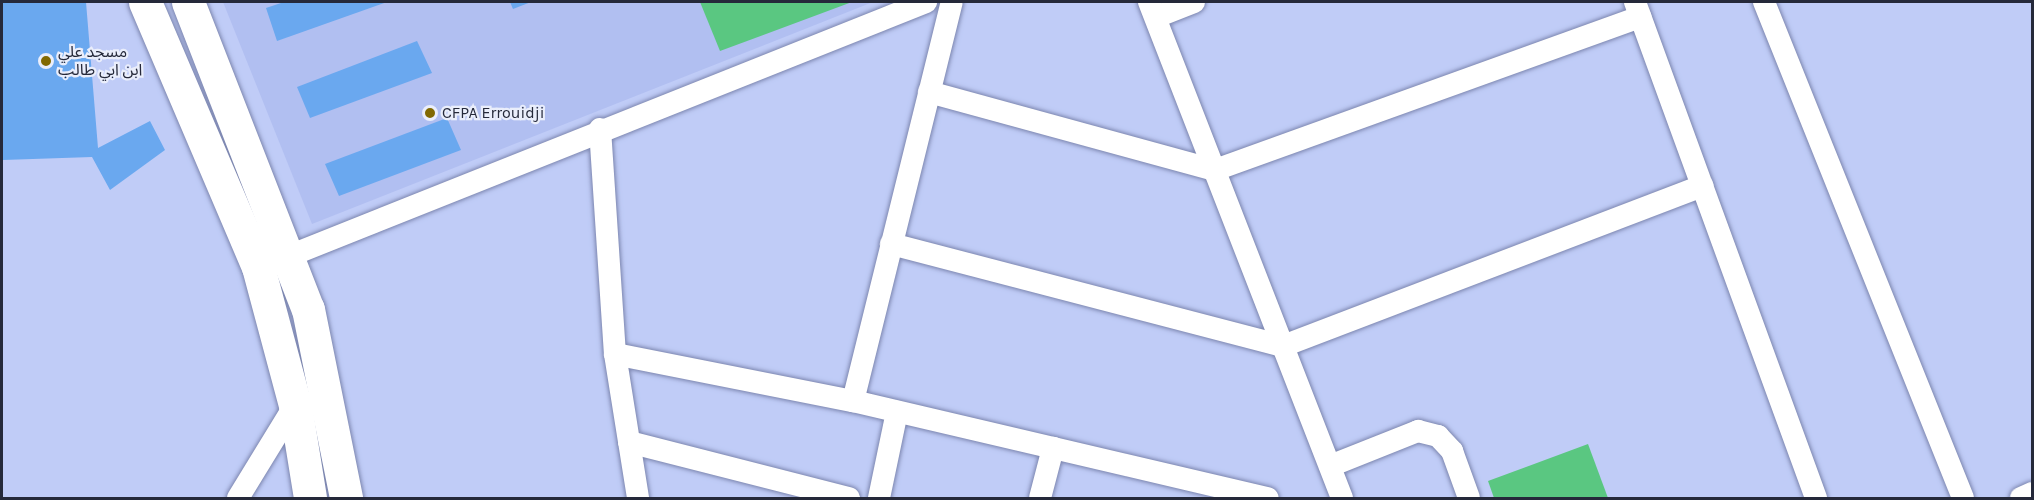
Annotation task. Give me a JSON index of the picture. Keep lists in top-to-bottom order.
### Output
{
  "places": ["مسجد علي ابن ابي طالب", "CFPA Errouidji"]
}
